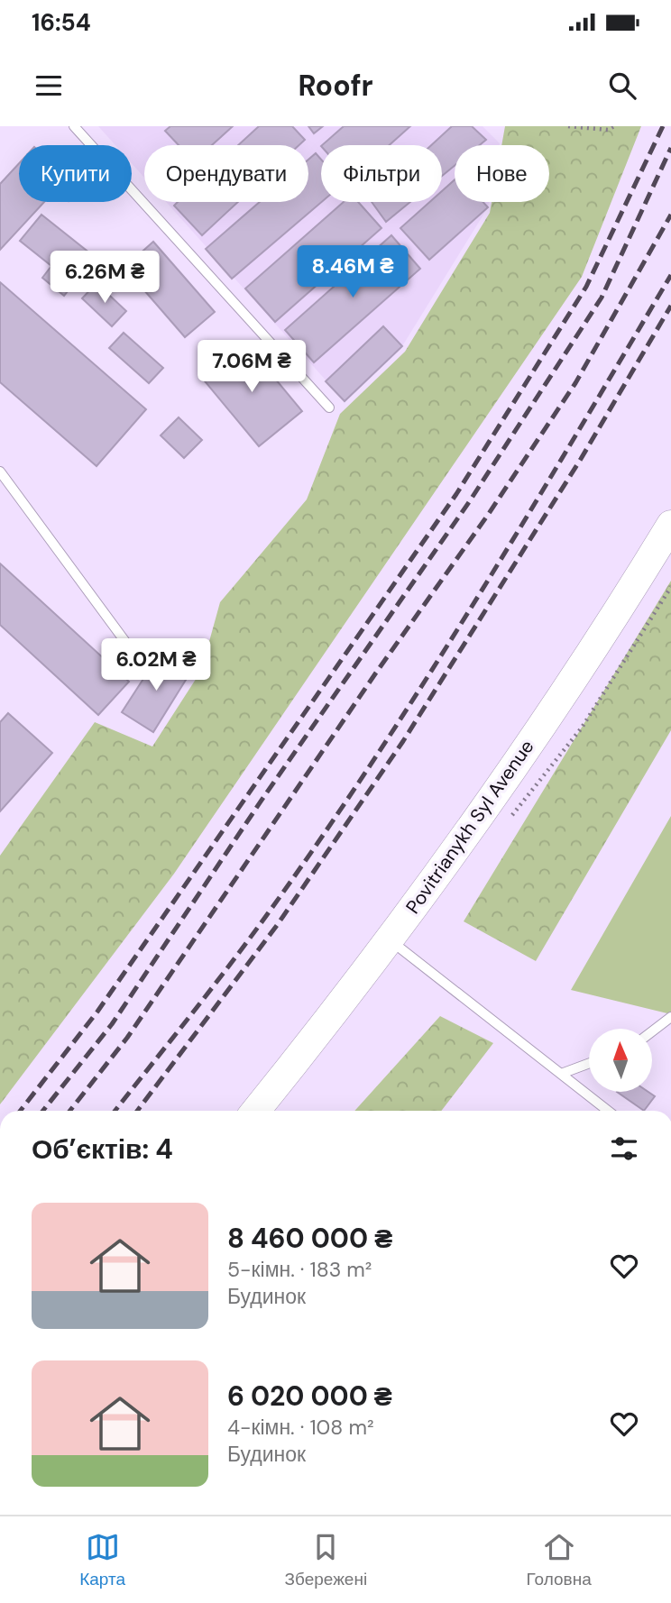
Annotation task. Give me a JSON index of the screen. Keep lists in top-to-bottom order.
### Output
{
  "streets": {
    "main road": ["Povitrianykh Syl Avenue"]
  },
  "north": "top",
  "page": {
    "status": "16:54",
    "header": "Roofr",
    "chip": [
      "Купити",
      "Орендувати",
      "Фільтри",
      "Нове"
    ],
    "price": [
      "8.46M ₴",
      "6.26M ₴",
      "7.06M ₴",
      "6.02M ₴"
    ],
    "heading": "Об’єктів: 4",
    "list": [
      {
        "name": "8 460 000 ₴",
        "note": "5-кімн. · 183 m² · Будинок"
      },
      {
        "name": "6 020 000 ₴",
        "note": "4-кімн. · 108 m² · Будинок"
      }
    ],
    "tabs": ["Карта", "Збережені", "Головна"]
  }
}
